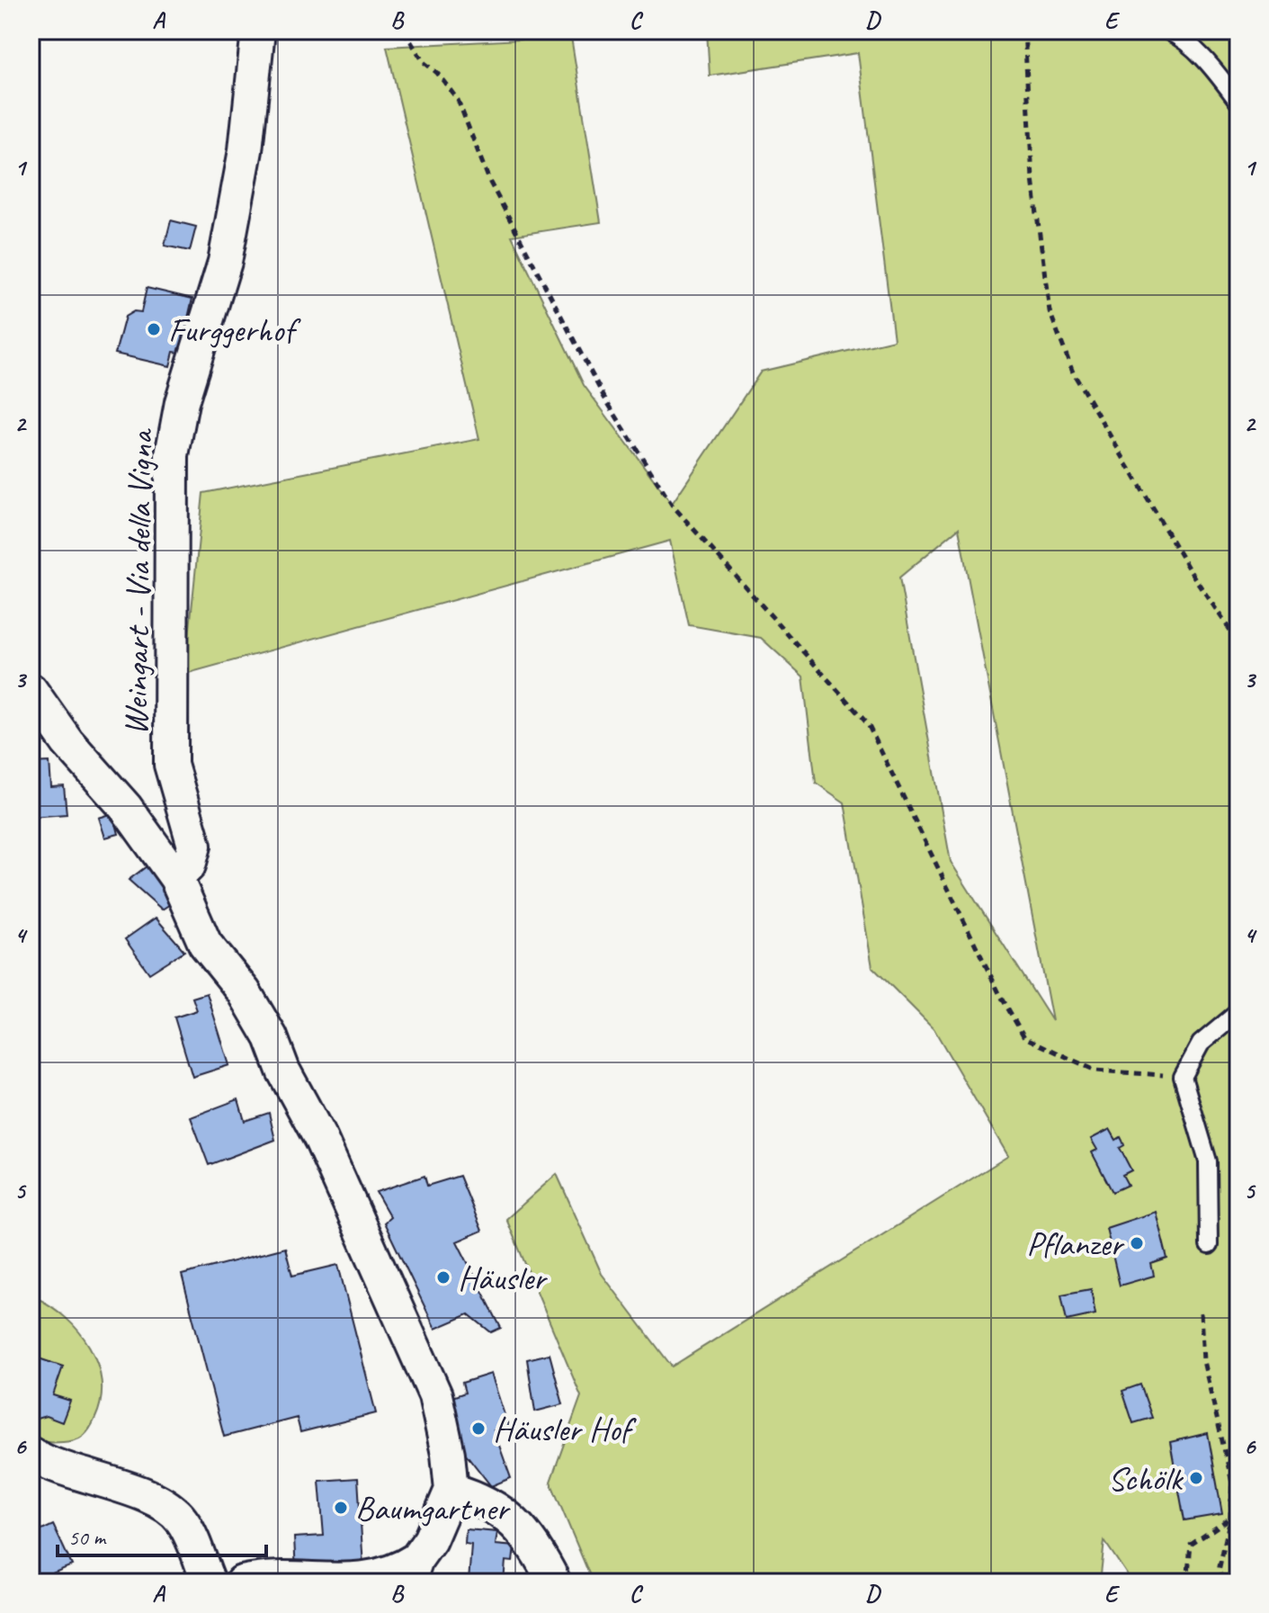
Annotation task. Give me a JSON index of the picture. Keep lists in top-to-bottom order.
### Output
{
  "streets": {
    "street": ["Weingart - Via della Vigna"]
  },
  "places": [
    "Furggerhof",
    "Pflanzer",
    "Häusler",
    "Häusler Hof",
    "Schölk",
    "Baumgartner"
  ],
  "scale_bar": "50 m",
  "grid": {
    "columns": [
      "A",
      "B",
      "C",
      "D",
      "E"
    ],
    "rows": [
      "1",
      "2",
      "3",
      "4",
      "5",
      "6"
    ]
  }
}
